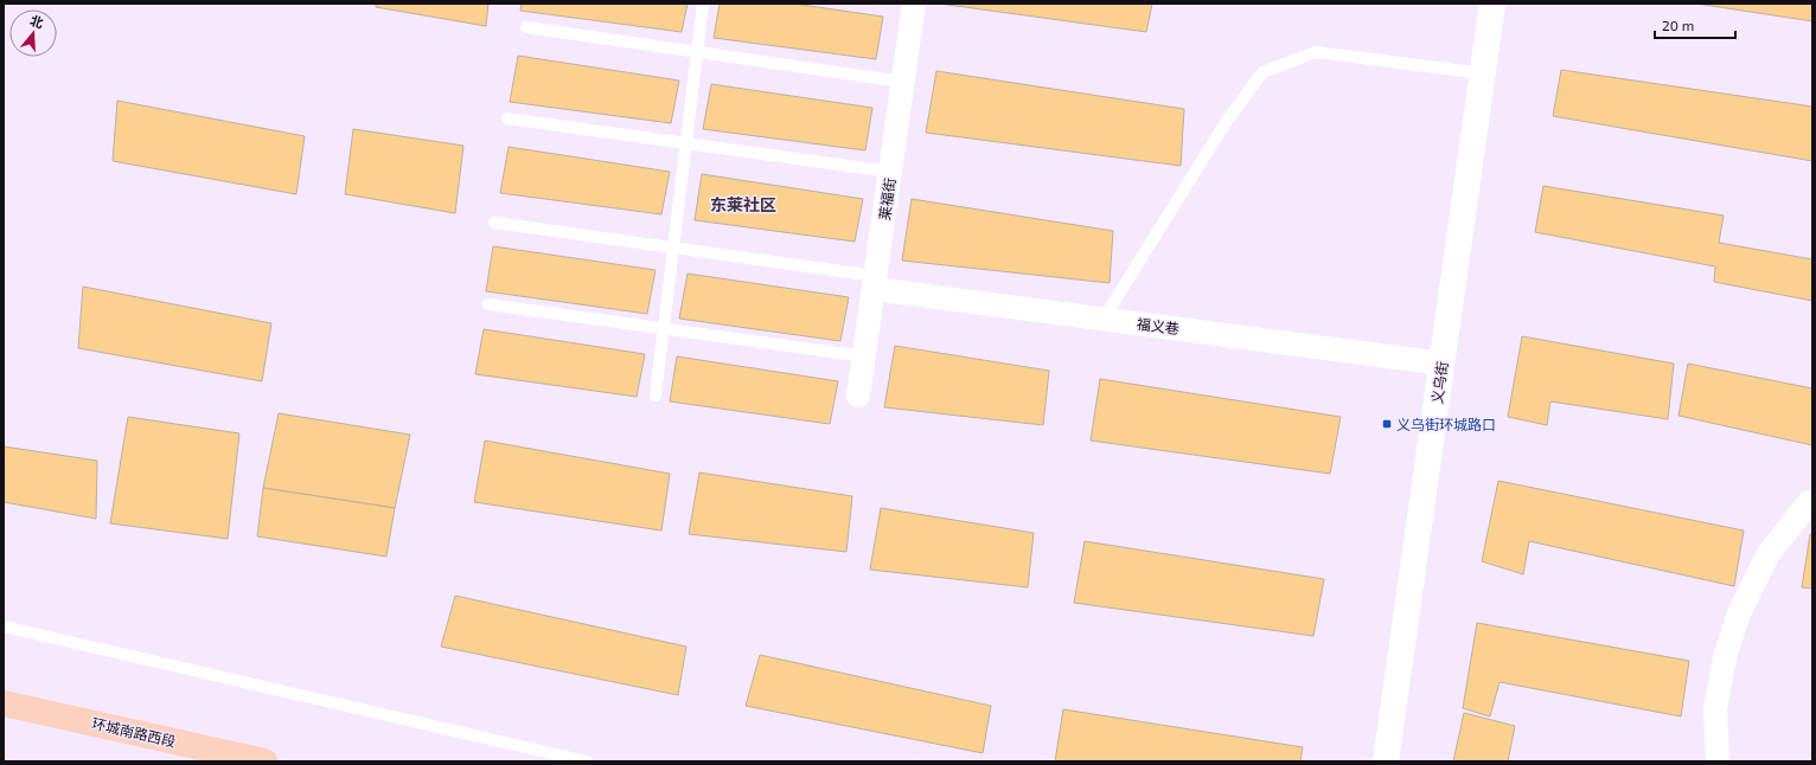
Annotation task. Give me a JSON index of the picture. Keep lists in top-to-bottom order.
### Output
{
  "streets": {
    "main road": ["环城南路西段"],
    "street": ["莱福街", "福义巷", "义乌街"]
  },
  "crossings": [
    ["莱福街", "福义巷"],
    ["福义巷", "义乌街"]
  ],
  "districts": ["东莱社区"],
  "places": {
    "transit": ["义乌街环城路口"]
  },
  "scale_bar": "20 m",
  "north": "top"
}
